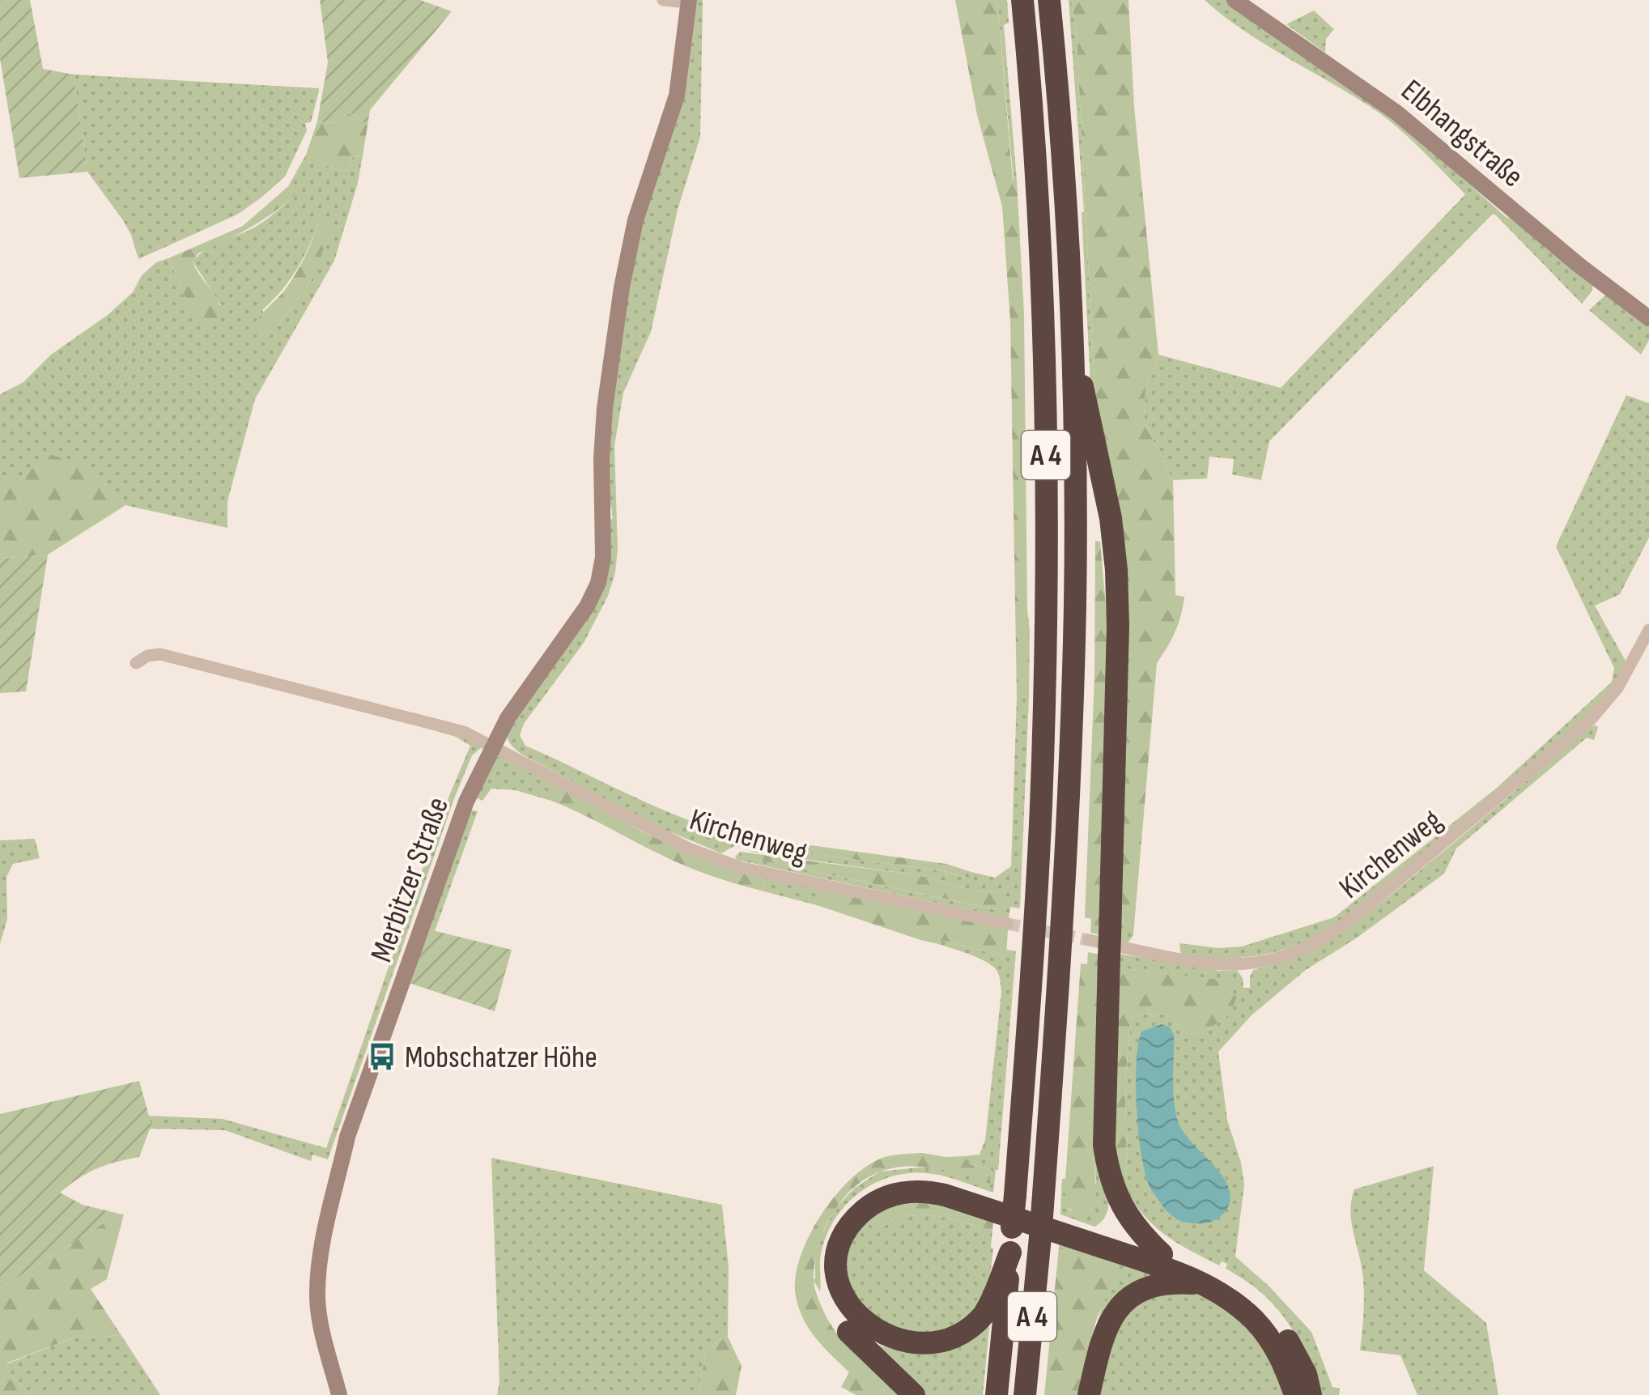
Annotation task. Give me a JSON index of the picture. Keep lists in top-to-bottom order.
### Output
{
  "streets": {
    "highway": ["A 4"],
    "street": ["Elbhangstraße", "Kirchenweg", "Merbitzer Straße"]
  },
  "crossings": [
    ["Kirchenweg", "Merbitzer Straße"]
  ],
  "places": {
    "bus stop": ["Mobschatzer Höhe"]
  }
}
